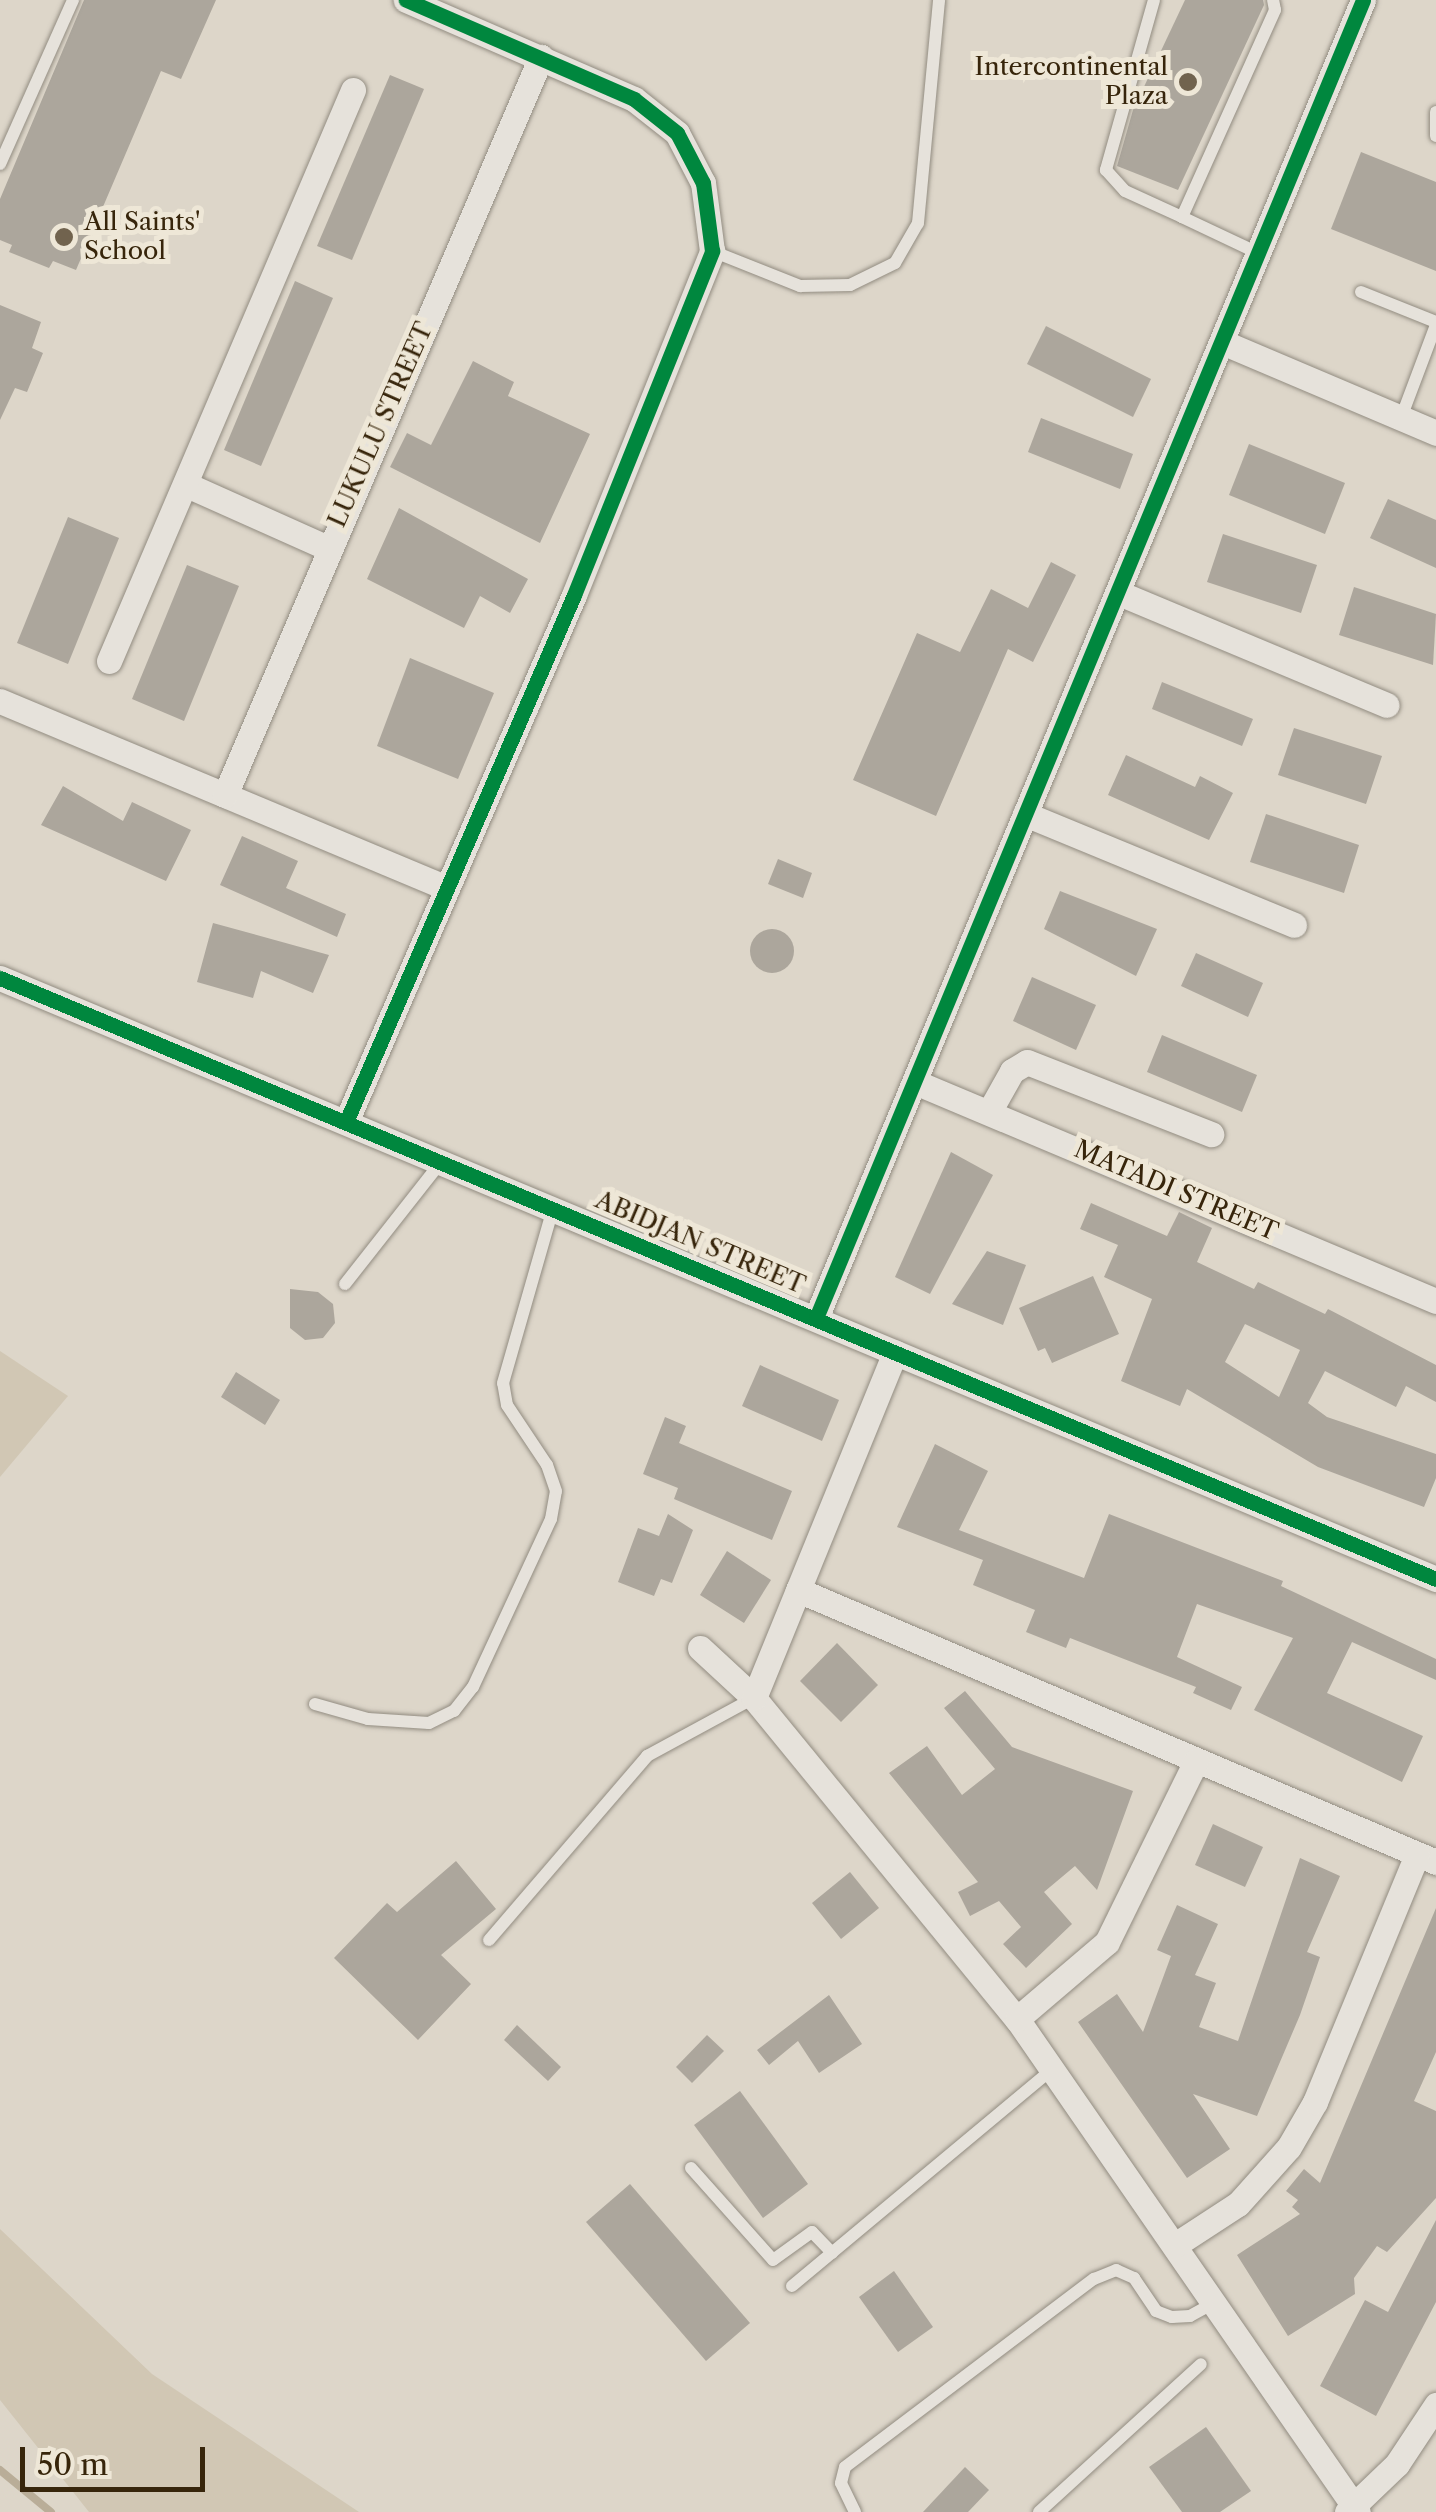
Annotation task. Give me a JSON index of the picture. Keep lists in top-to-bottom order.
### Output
{
  "streets": {
    "street": ["LUKULU STREET", "MATADI STREET", "ABIDJAN STREET"]
  },
  "places": ["Intercontinental Plaza", "All Saints' School"],
  "scale_bar": "50 m"
}
